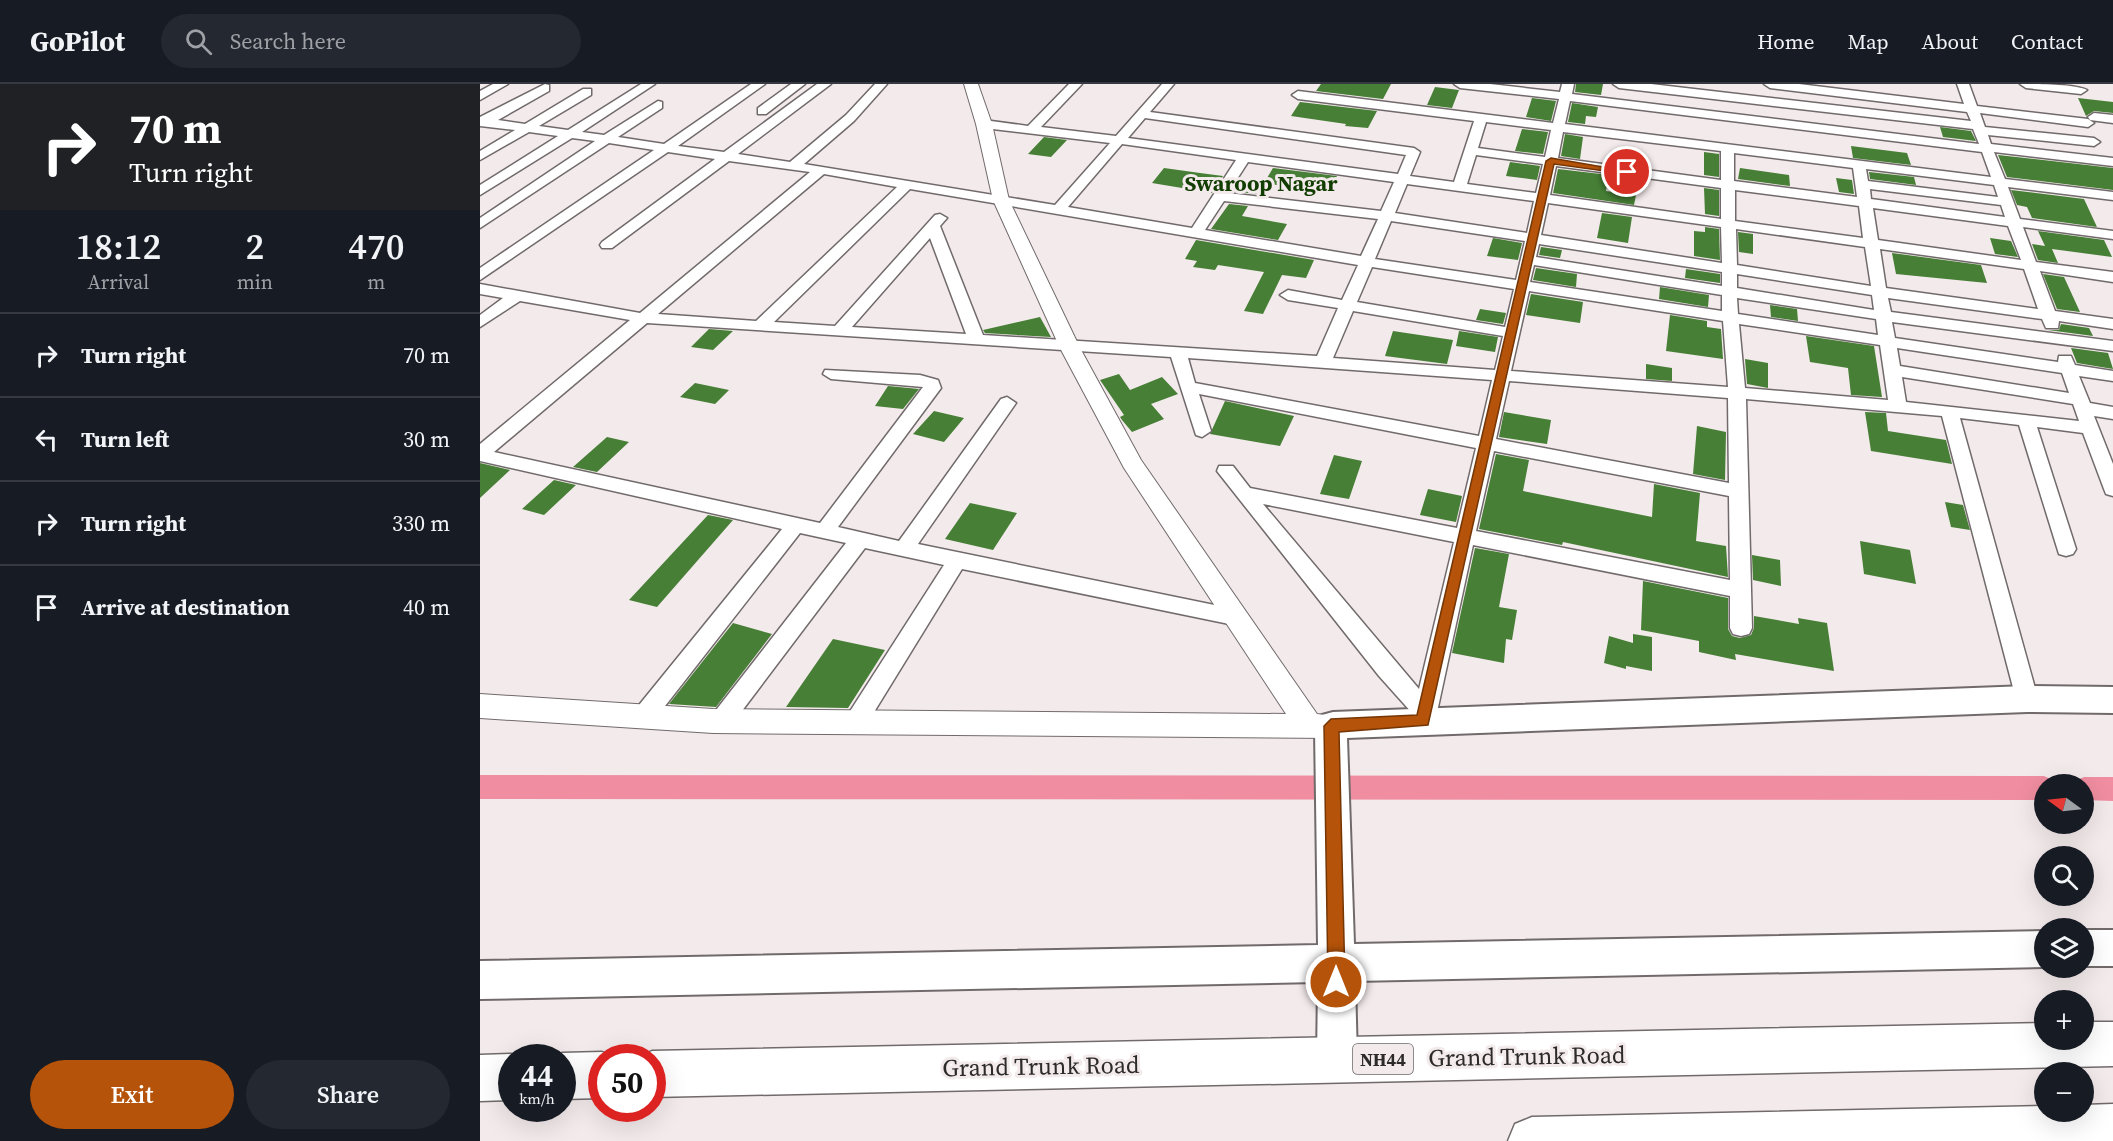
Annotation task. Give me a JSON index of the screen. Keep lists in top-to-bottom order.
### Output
{
  "streets": {
    "highway": ["Grand Trunk Road", "NH44"]
  },
  "districts": ["Swaroop Nagar"],
  "north": "left",
  "page": {
    "header": "GoPilot",
    "search": "Search here",
    "nav": [
      "Home",
      "Map",
      "About",
      "Contact"
    ],
    "turn": ["70 m", "Turn right"],
    "eta": [
      "18:12",
      "Arrival",
      "2",
      "min",
      "470",
      "m"
    ],
    "list": [
      {
        "name": "Turn right",
        "value": "70 m"
      },
      {
        "name": "Turn left",
        "value": "30 m"
      },
      {
        "name": "Turn right",
        "value": "330 m"
      },
      {
        "name": "Arrive at destination",
        "value": "40 m"
      }
    ],
    "map_buttons": ["+", "−"],
    "speed": "44 km/h",
    "limit": "50",
    "buttons": ["Exit", "Share"]
  }
}
